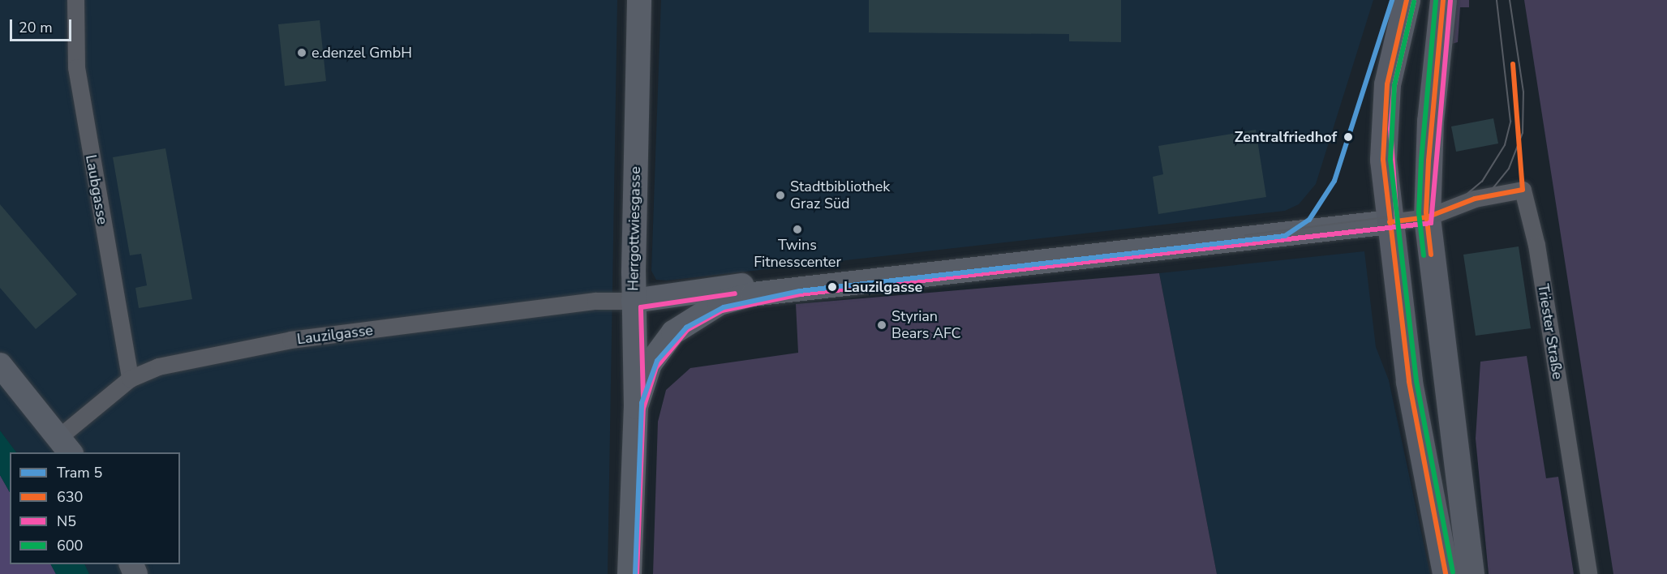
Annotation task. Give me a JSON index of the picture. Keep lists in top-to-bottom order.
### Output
{
  "streets": {
    "street": [
      "Laubgasse",
      "Herrgottwiesgasse",
      "Triester Straße",
      "Lauzilgasse"
    ]
  },
  "crossings": [
    ["Laubgasse", "Lauzilgasse"],
    ["Herrgottwiesgasse", "Lauzilgasse"],
    ["Triester Straße", "Lauzilgasse"]
  ],
  "places": [
    "e.denzel GmbH",
    "Zentralfriedhof",
    "Stadtbibliothek Graz Süd",
    "Twins Fitnesscenter",
    "Lauzilgasse",
    "Styrian Bears AFC"
  ],
  "lines": [
    "tram line 5",
    "transit line 630",
    "transit line 600",
    "transit line N5"
  ],
  "legend": [
    "Tram 5",
    "630",
    "N5",
    "600"
  ],
  "scale_bar": "20 m"
}
